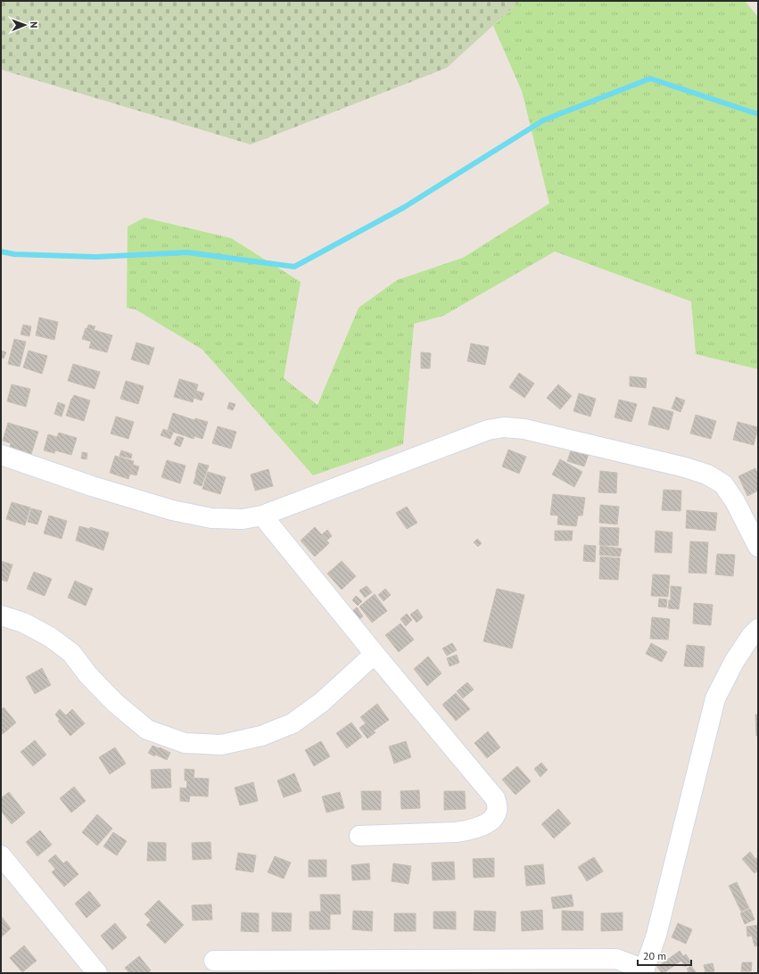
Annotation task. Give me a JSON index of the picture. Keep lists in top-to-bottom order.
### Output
{
  "scale_bar": "20 m",
  "north": "right"
}
